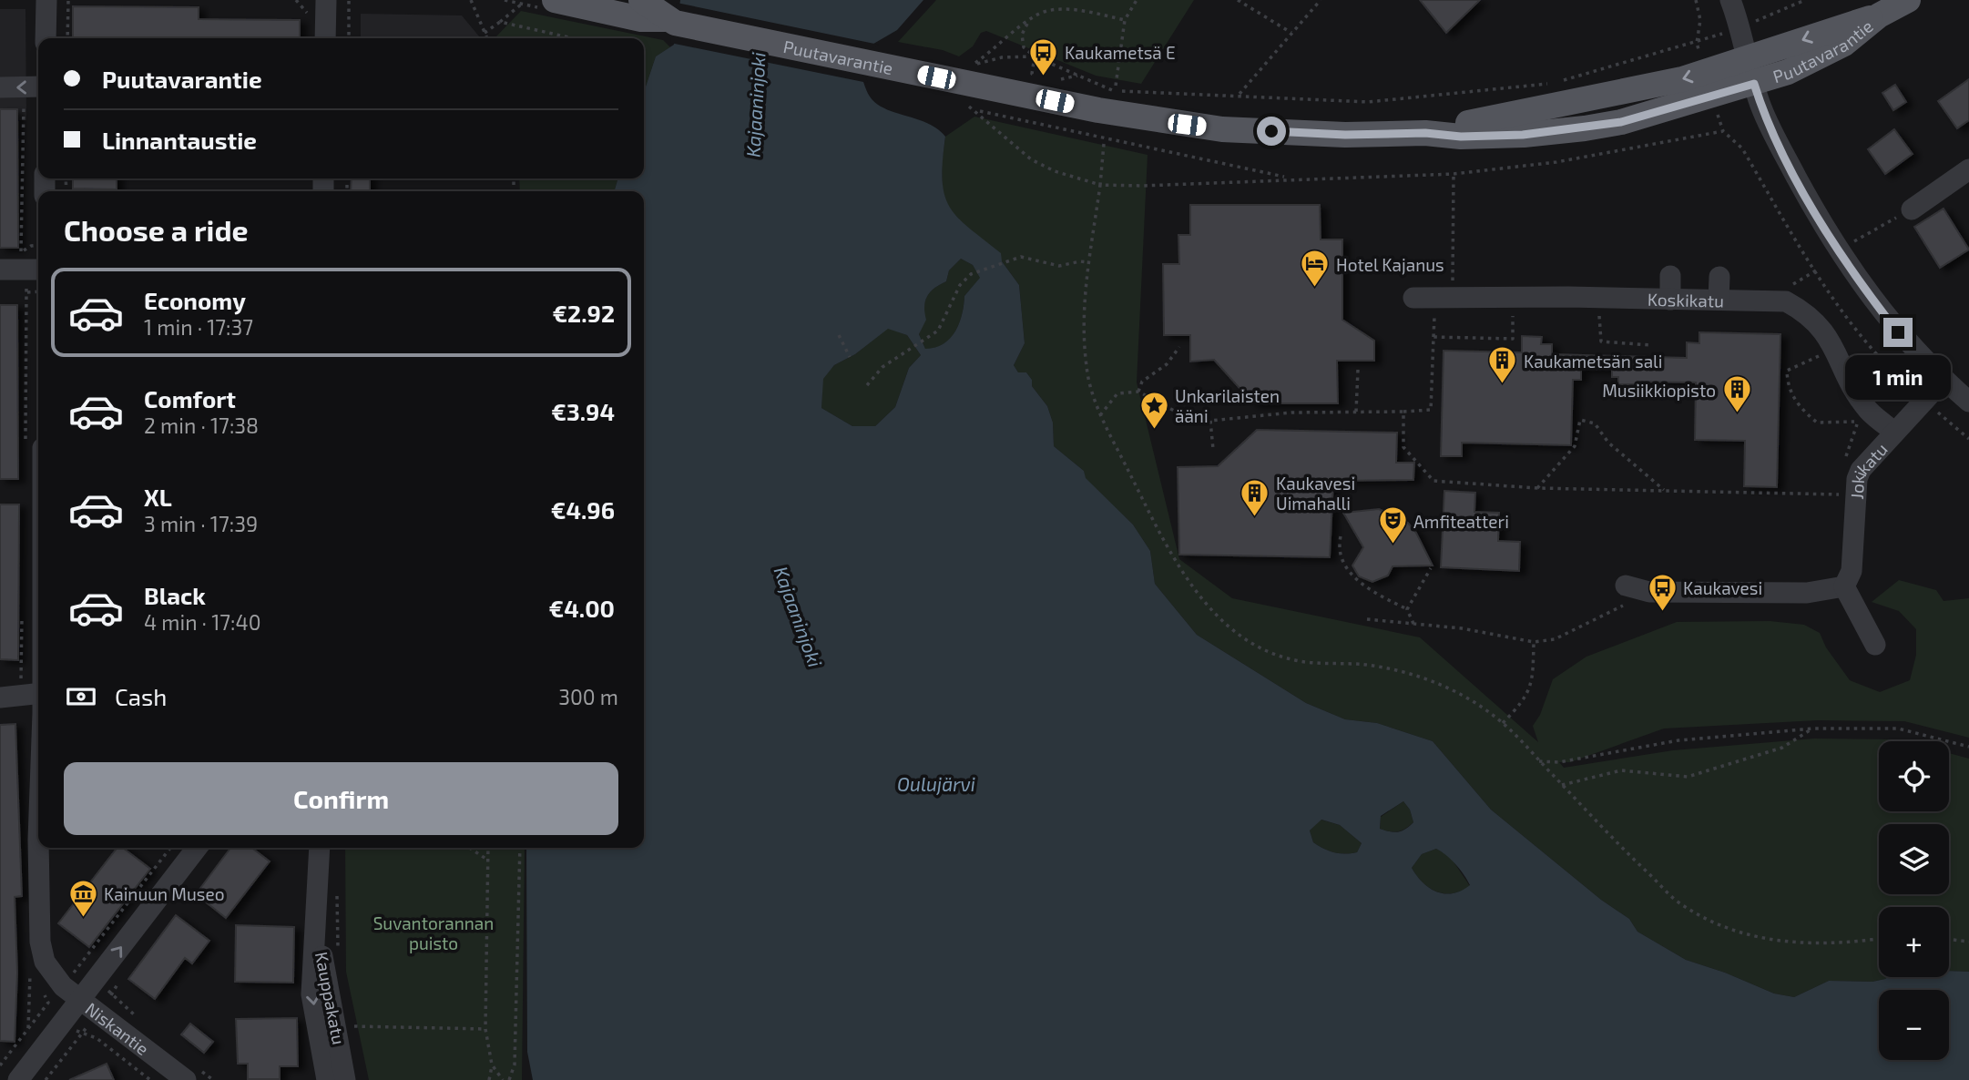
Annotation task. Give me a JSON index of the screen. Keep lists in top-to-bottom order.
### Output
{
  "streets": {
    "main road": ["Puutavarantie"],
    "street": [
      "Koskikatu",
      "Jokikatu",
      "Kauppakatu",
      "Niskantie"
    ]
  },
  "crossings": [
    ["Koskikatu", "Jokikatu"]
  ],
  "water": ["Kajaaninjoki", "Oulujärvi"],
  "parks": ["Suvantorannan puisto"],
  "places": {
    "bus stop": ["Kaukametsä E", "Kaukavesi"],
    "hotel": ["Hotel Kajanus"],
    "building": ["Kaukametsän sali", "Musiikkiopisto", "Kaukavesi Uimahalli"],
    "place": ["Unkarilaisten ääni"],
    "theatre": ["Amfiteatteri"],
    "museum": ["Kainuun Museo"]
  },
  "page": {
    "banner": ["Puutavarantie", "Linnantaustie"],
    "heading": "Choose a ride",
    "list": [
      {
        "name": "Economy",
        "note": "1 min · 17:37",
        "value": "€2.92"
      },
      {
        "name": "Comfort",
        "note": "2 min · 17:38",
        "value": "€3.94"
      },
      {
        "name": "XL",
        "note": "3 min · 17:39",
        "value": "€4.96"
      },
      {
        "name": "Black",
        "note": "4 min · 17:40",
        "value": "€4.00"
      }
    ],
    "bubble": "1 min",
    "pay": ["Cash", "300 m"],
    "map_buttons": ["+", "−"],
    "buttons": "Confirm"
  }
}
